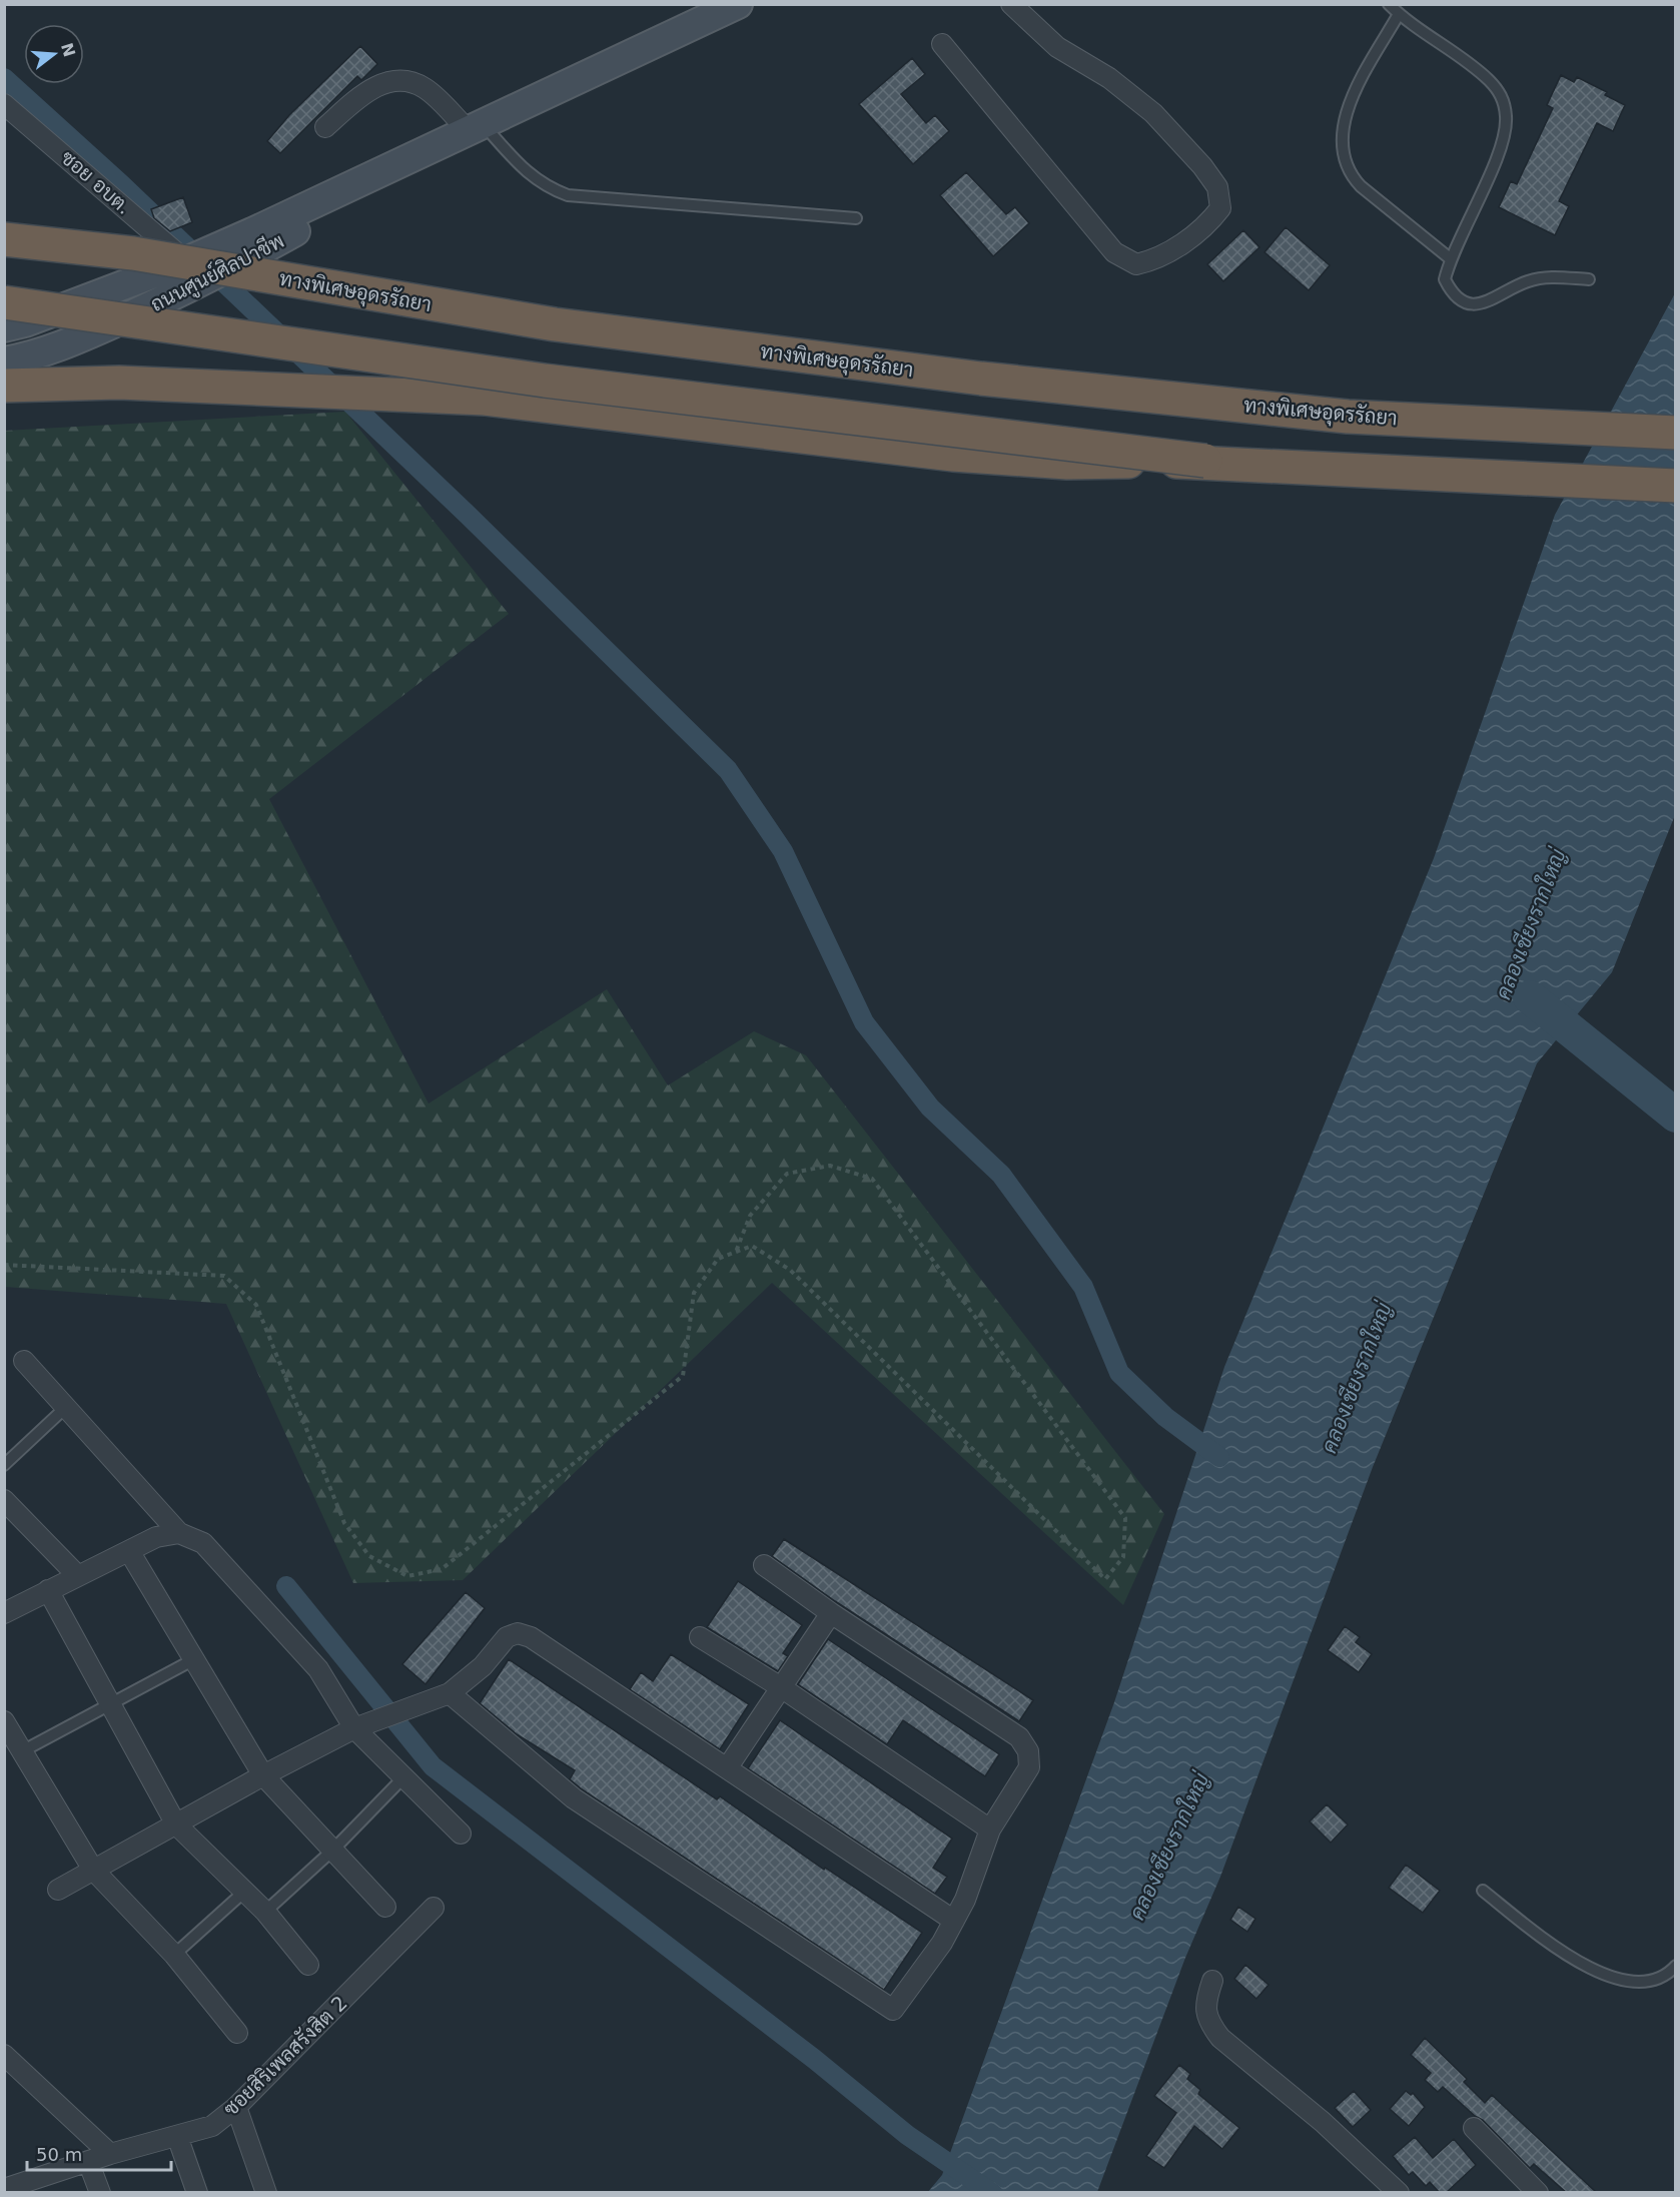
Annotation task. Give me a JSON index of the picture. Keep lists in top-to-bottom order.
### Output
{
  "streets": {
    "highway": ["ทางพิเศษอุดรรัถยา"],
    "main road": ["ถนนศูนย์ศิลปาชีพ"],
    "street": ["ซอย อบต.", "ซอยสิริเพลสรังสิต 2"]
  },
  "crossings": [
    ["ซอย อบต.", "ถนนศูนย์ศิลปาชีพ"]
  ],
  "water": ["คลองเชียงรากใหญ่"],
  "scale_bar": "50 m",
  "north": "right"
}
